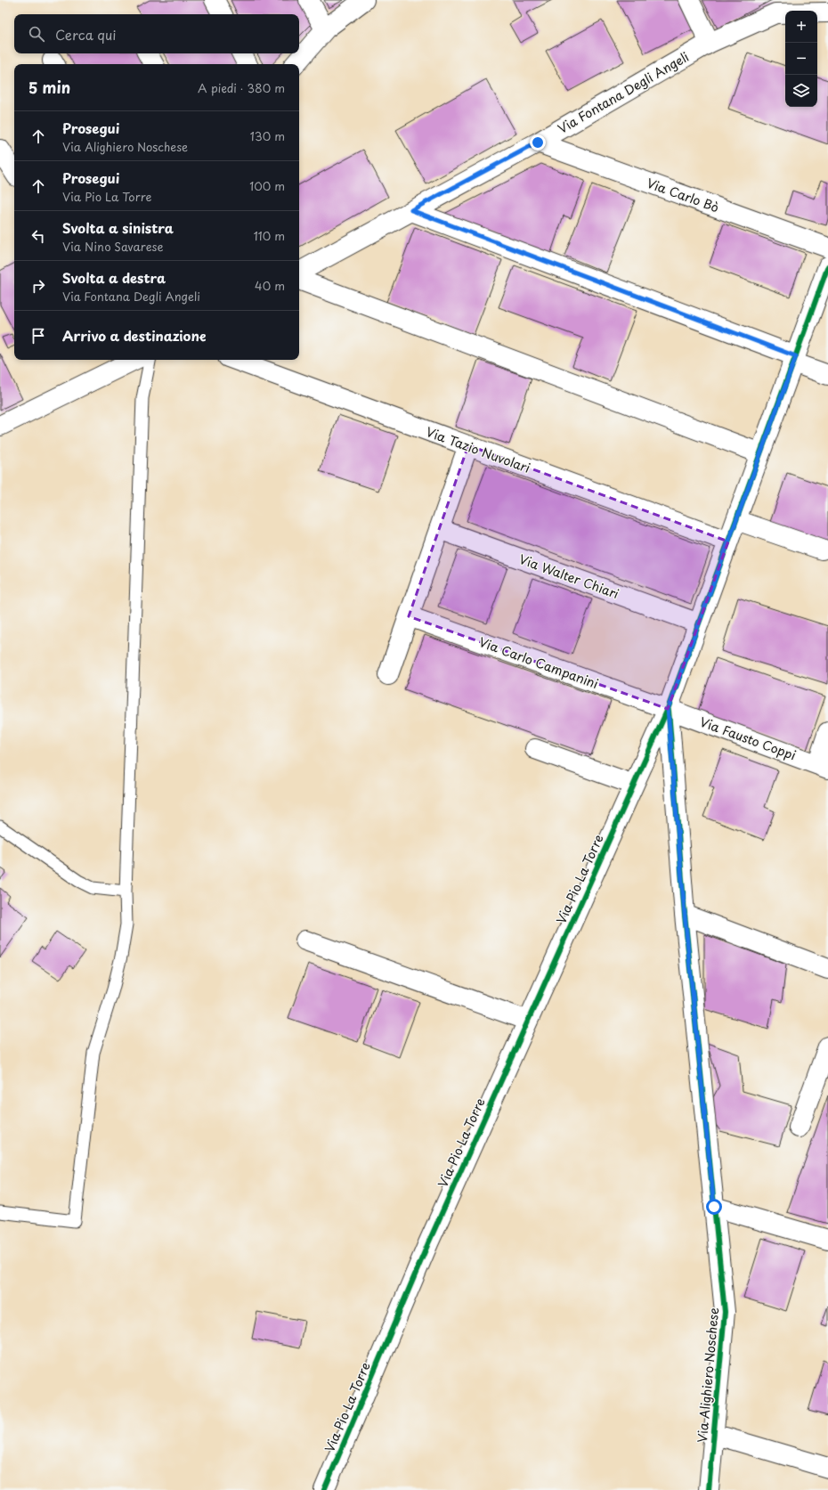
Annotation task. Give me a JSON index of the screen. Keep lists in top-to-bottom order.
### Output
{
  "streets": {
    "street": [
      "Via Fontana Degli Angeli",
      "Via Carlo Bò",
      "Via Tazio Nuvolari",
      "Via Walter Chiari",
      "Via Carlo Campanini",
      "Via Fausto Coppi",
      "Via Pio La Torre",
      "Via Alighiero Noschese"
    ]
  },
  "crossings": [
    ["Via Fontana Degli Angeli", "Via Carlo Bò"],
    ["Via Tazio Nuvolari", "Via Pio La Torre"],
    ["Via Walter Chiari", "Via Pio La Torre"],
    ["Via Carlo Campanini", "Via Fausto Coppi"],
    ["Via Carlo Campanini", "Via Pio La Torre"],
    ["Via Carlo Campanini", "Via Alighiero Noschese"],
    ["Via Fausto Coppi", "Via Pio La Torre"],
    ["Via Fausto Coppi", "Via Alighiero Noschese"],
    ["Via Pio La Torre", "Via Alighiero Noschese"]
  ],
  "page": {
    "map_buttons": ["+", "−"],
    "search": "Cerca qui",
    "heading": ["5 min", "A piedi · 380 m"],
    "list": [
      ["Prosegui", "Via Alighiero Noschese", "130 m"],
      ["Prosegui", "Via Pio La Torre", "100 m"],
      ["Svolta a sinistra", "Via Nino Savarese", "110 m"],
      ["Svolta a destra", "Via Fontana Degli Angeli", "40 m"],
      "Arrivo a destinazione"
    ]
  }
}
